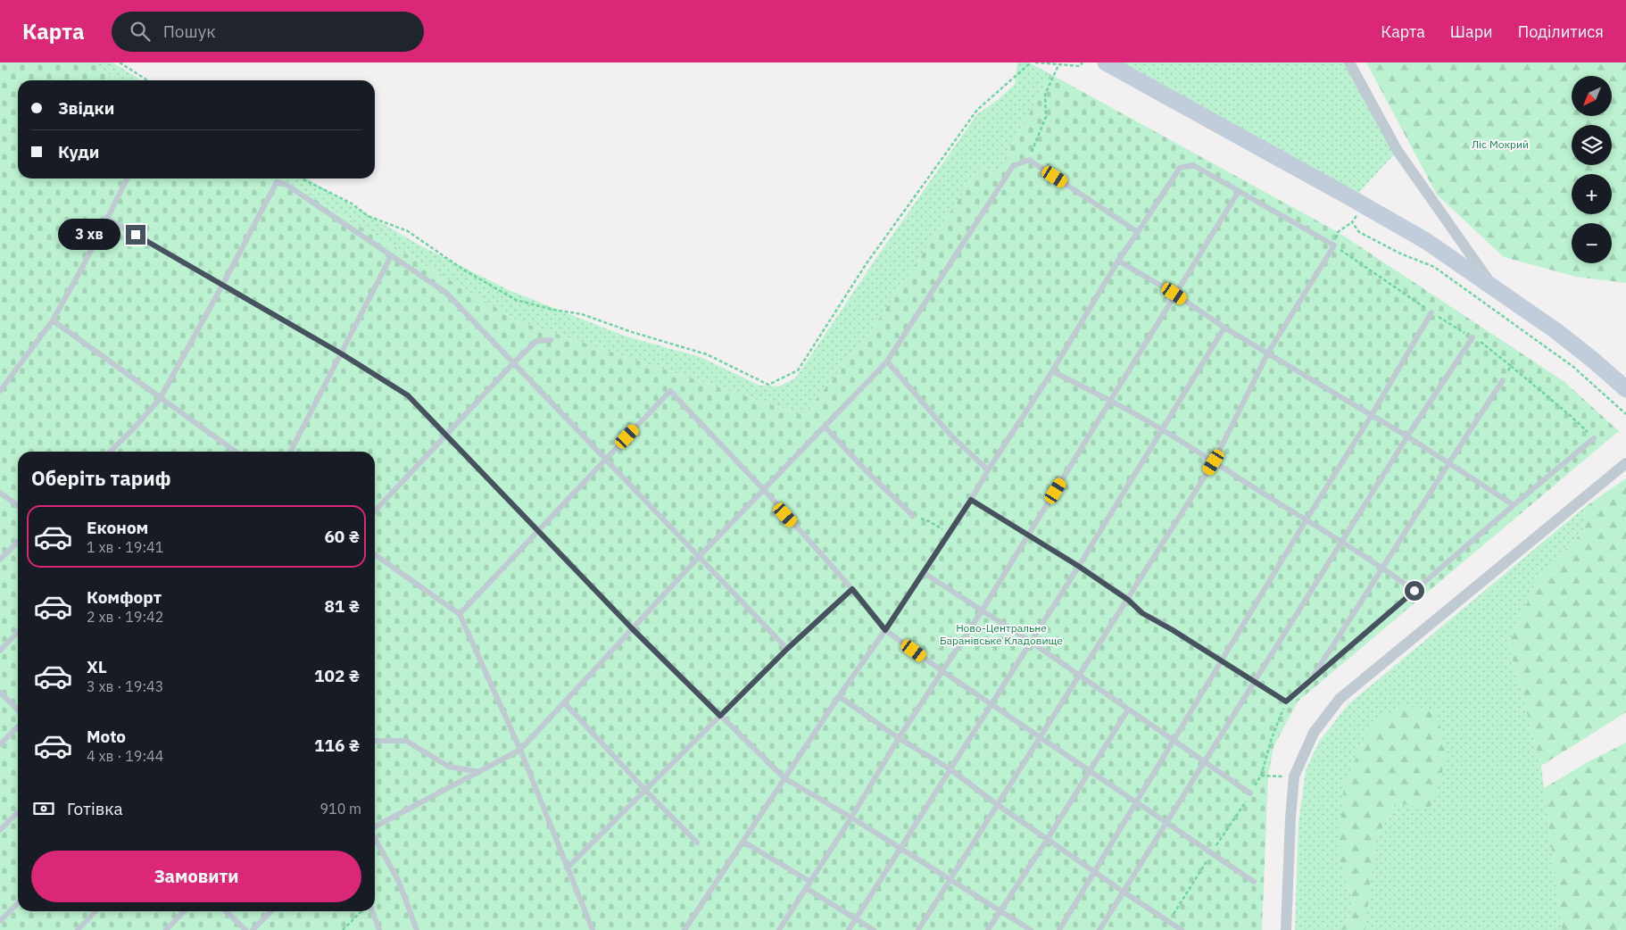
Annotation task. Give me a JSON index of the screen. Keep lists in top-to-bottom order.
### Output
{
  "parks": ["Ліс Мокрий", "Ново-Центральне Баранівське Кладовище"],
  "north": "bottom left",
  "page": {
    "header": "Карта",
    "search": "Пошук",
    "nav": ["Карта", "Шари", "Поділитися"],
    "map_buttons": ["+", "−"],
    "banner": ["Звідки", "Куди"],
    "bubble": "3 хв",
    "heading": "Оберіть тариф",
    "list": [
      {
        "name": "Економ",
        "note": "1 хв · 19:41",
        "value": "60 ₴"
      },
      {
        "name": "Комфорт",
        "note": "2 хв · 19:42",
        "value": "81 ₴"
      },
      {
        "name": "XL",
        "note": "3 хв · 19:43",
        "value": "102 ₴"
      },
      {
        "name": "Moto",
        "note": "4 хв · 19:44",
        "value": "116 ₴"
      }
    ],
    "pay": ["Готівка", "910 m"],
    "buttons": "Замовити"
  }
}
